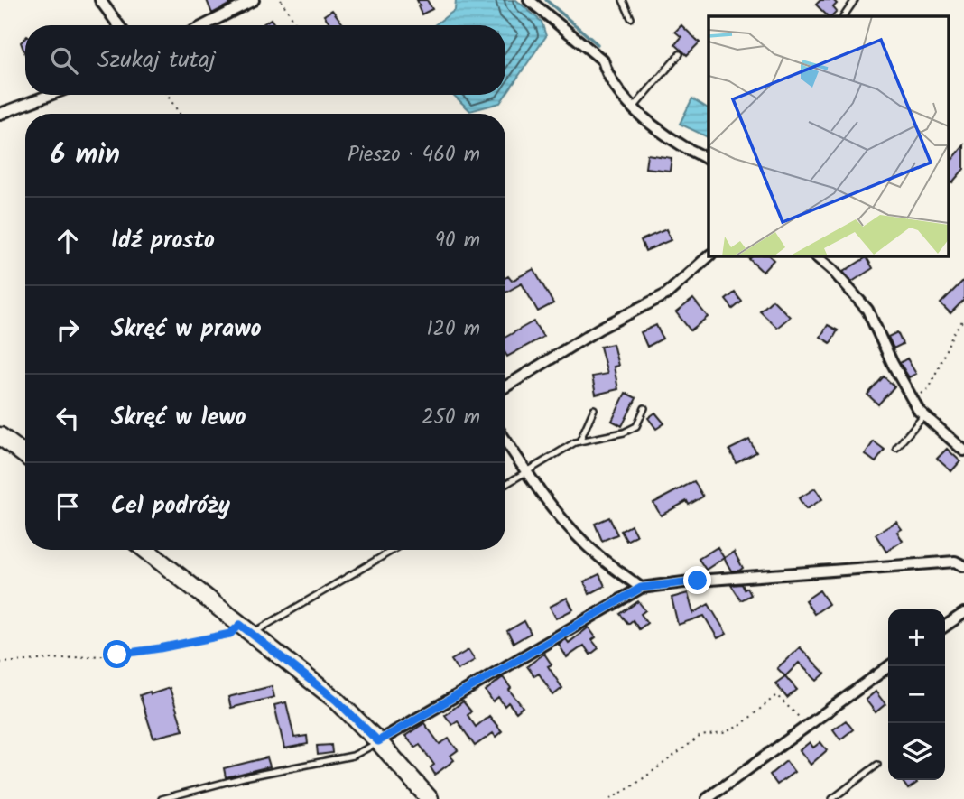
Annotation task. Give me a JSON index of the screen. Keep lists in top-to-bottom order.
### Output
{
  "page": {
    "search": "Szukaj tutaj",
    "heading": ["6 min", "Pieszo · 460 m"],
    "list": [
      ["Idź prosto", "90 m"],
      ["Skręć w prawo", "120 m"],
      ["Skręć w lewo", "250 m"],
      "Cel podróży"
    ],
    "map_buttons": ["+", "−"]
  }
}
